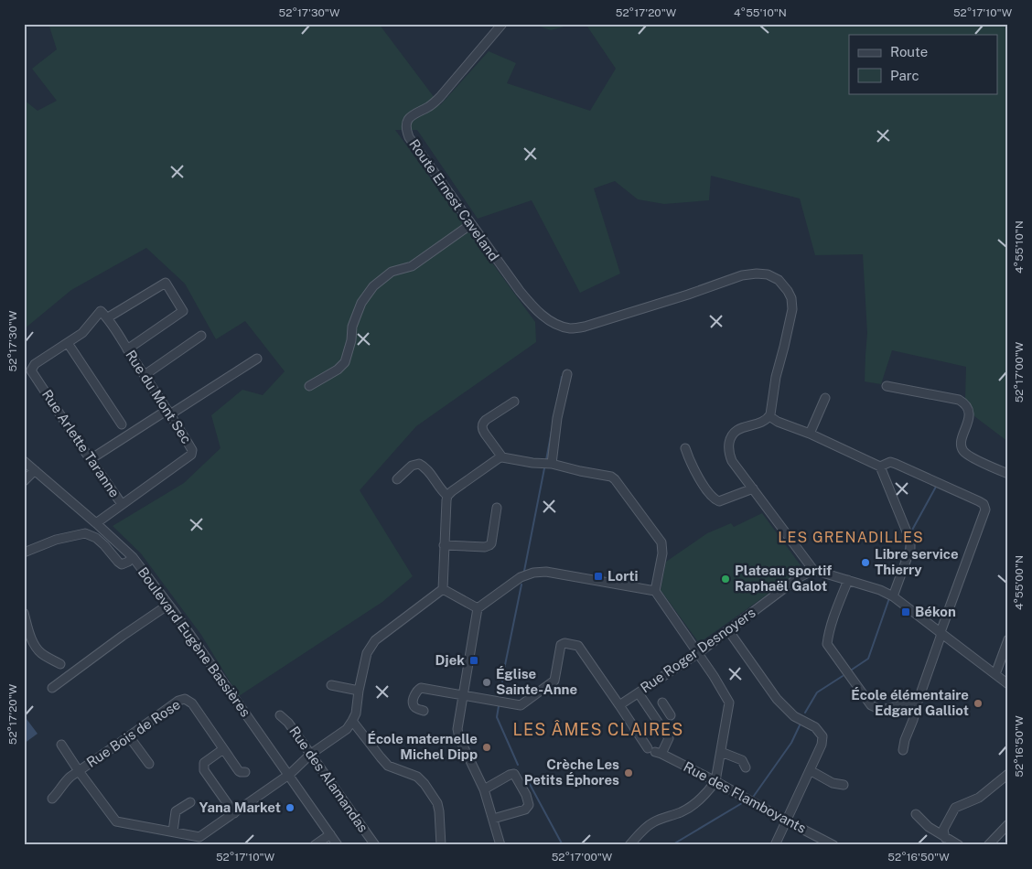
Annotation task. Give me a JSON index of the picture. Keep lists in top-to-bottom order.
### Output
{
  "streets": {
    "street": [
      "Route Ernest Caveland",
      "Rue du Mont Sec",
      "Rue Arlette Taranne",
      "Boulevard Eugène Bassières",
      "Rue Roger Desnoyers",
      "Rue Bois de Rose",
      "Rue des Alamandas",
      "Rue des Flamboyants"
    ]
  },
  "crossings": [
    ["Rue du Mont Sec", "Rue Arlette Taranne"],
    ["Rue du Mont Sec", "Boulevard Eugène Bassières"],
    ["Rue Roger Desnoyers", "Rue des Flamboyants"]
  ],
  "districts": ["LES GRENADILLES", "LES ÂMES CLAIRES"],
  "places": {
    "other": [
      "Libre service Thierry",
      "Plateau sportif Raphaël Galot",
      "Église Sainte-Anne",
      "École élémentaire Edgard Galliot",
      "École maternelle Michel Dipp",
      "Crèche Les Petits Éphores",
      "Yana Market"
    ],
    "transit": ["Lorti", "Békon", "Djek"]
  },
  "legend": ["Route", "Parc"],
  "coordinates": [
    "52°17'30\"W",
    "52°17'20\"W",
    "4°55'10\"N",
    "52°17'10\"W",
    "52°17'00\"W",
    "4°55'00\"N",
    "52°16'50\"W"
  ]
}
